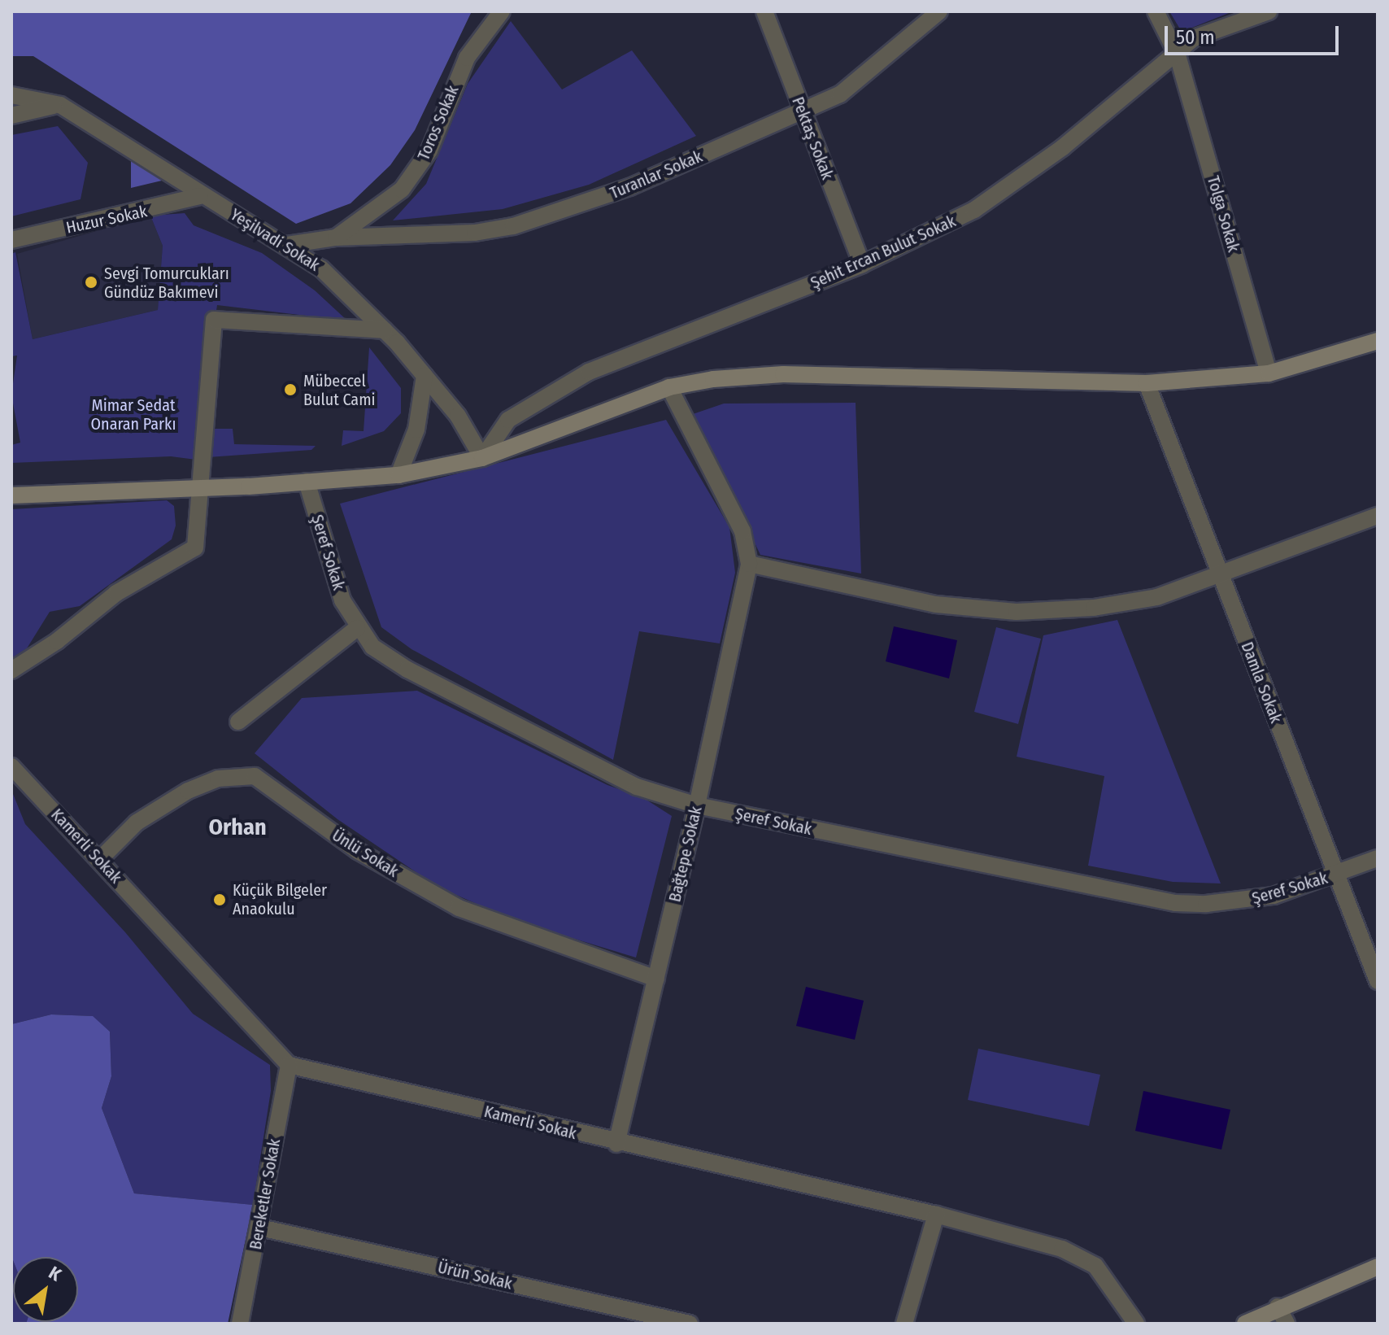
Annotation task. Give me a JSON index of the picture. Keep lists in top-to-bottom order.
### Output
{
  "streets": {
    "street": [
      "Toros Sokak",
      "Pektaş Sokak",
      "Turanlar Sokak",
      "Tolga Sokak",
      "Huzur Sokak",
      "Yeşilvadi Sokak",
      "Şehit Ercan Bulut Sokak",
      "Şeref Sokak",
      "Damla Sokak",
      "Kamerli Sokak",
      "Ünlü Sokak",
      "Bağtepe Sokak",
      "Bereketler Sokak",
      "Ürün Sokak"
    ]
  },
  "crossings": [
    ["Toros Sokak", "Turanlar Sokak"],
    ["Toros Sokak", "Yeşilvadi Sokak"],
    ["Pektaş Sokak", "Turanlar Sokak"],
    ["Pektaş Sokak", "Şehit Ercan Bulut Sokak"],
    ["Tolga Sokak", "Şehit Ercan Bulut Sokak"],
    ["Huzur Sokak", "Yeşilvadi Sokak"],
    ["Yeşilvadi Sokak", "Şehit Ercan Bulut Sokak"],
    ["Şeref Sokak", "Damla Sokak"],
    ["Şeref Sokak", "Bağtepe Sokak"],
    ["Kamerli Sokak", "Ünlü Sokak"],
    ["Kamerli Sokak", "Bağtepe Sokak"],
    ["Kamerli Sokak", "Bereketler Sokak"],
    ["Ünlü Sokak", "Bağtepe Sokak"],
    ["Bereketler Sokak", "Ürün Sokak"]
  ],
  "districts": ["Orhan"],
  "parks": ["Mimar Sedat Onaran Parkı"],
  "places": ["Sevgi Tomurcukları Gündüz Bakımevi", "Mübeccel Bulut Cami", "Küçük Bilgeler Anaokulu"],
  "scale_bar": "50 m",
  "north": "top right"
}
